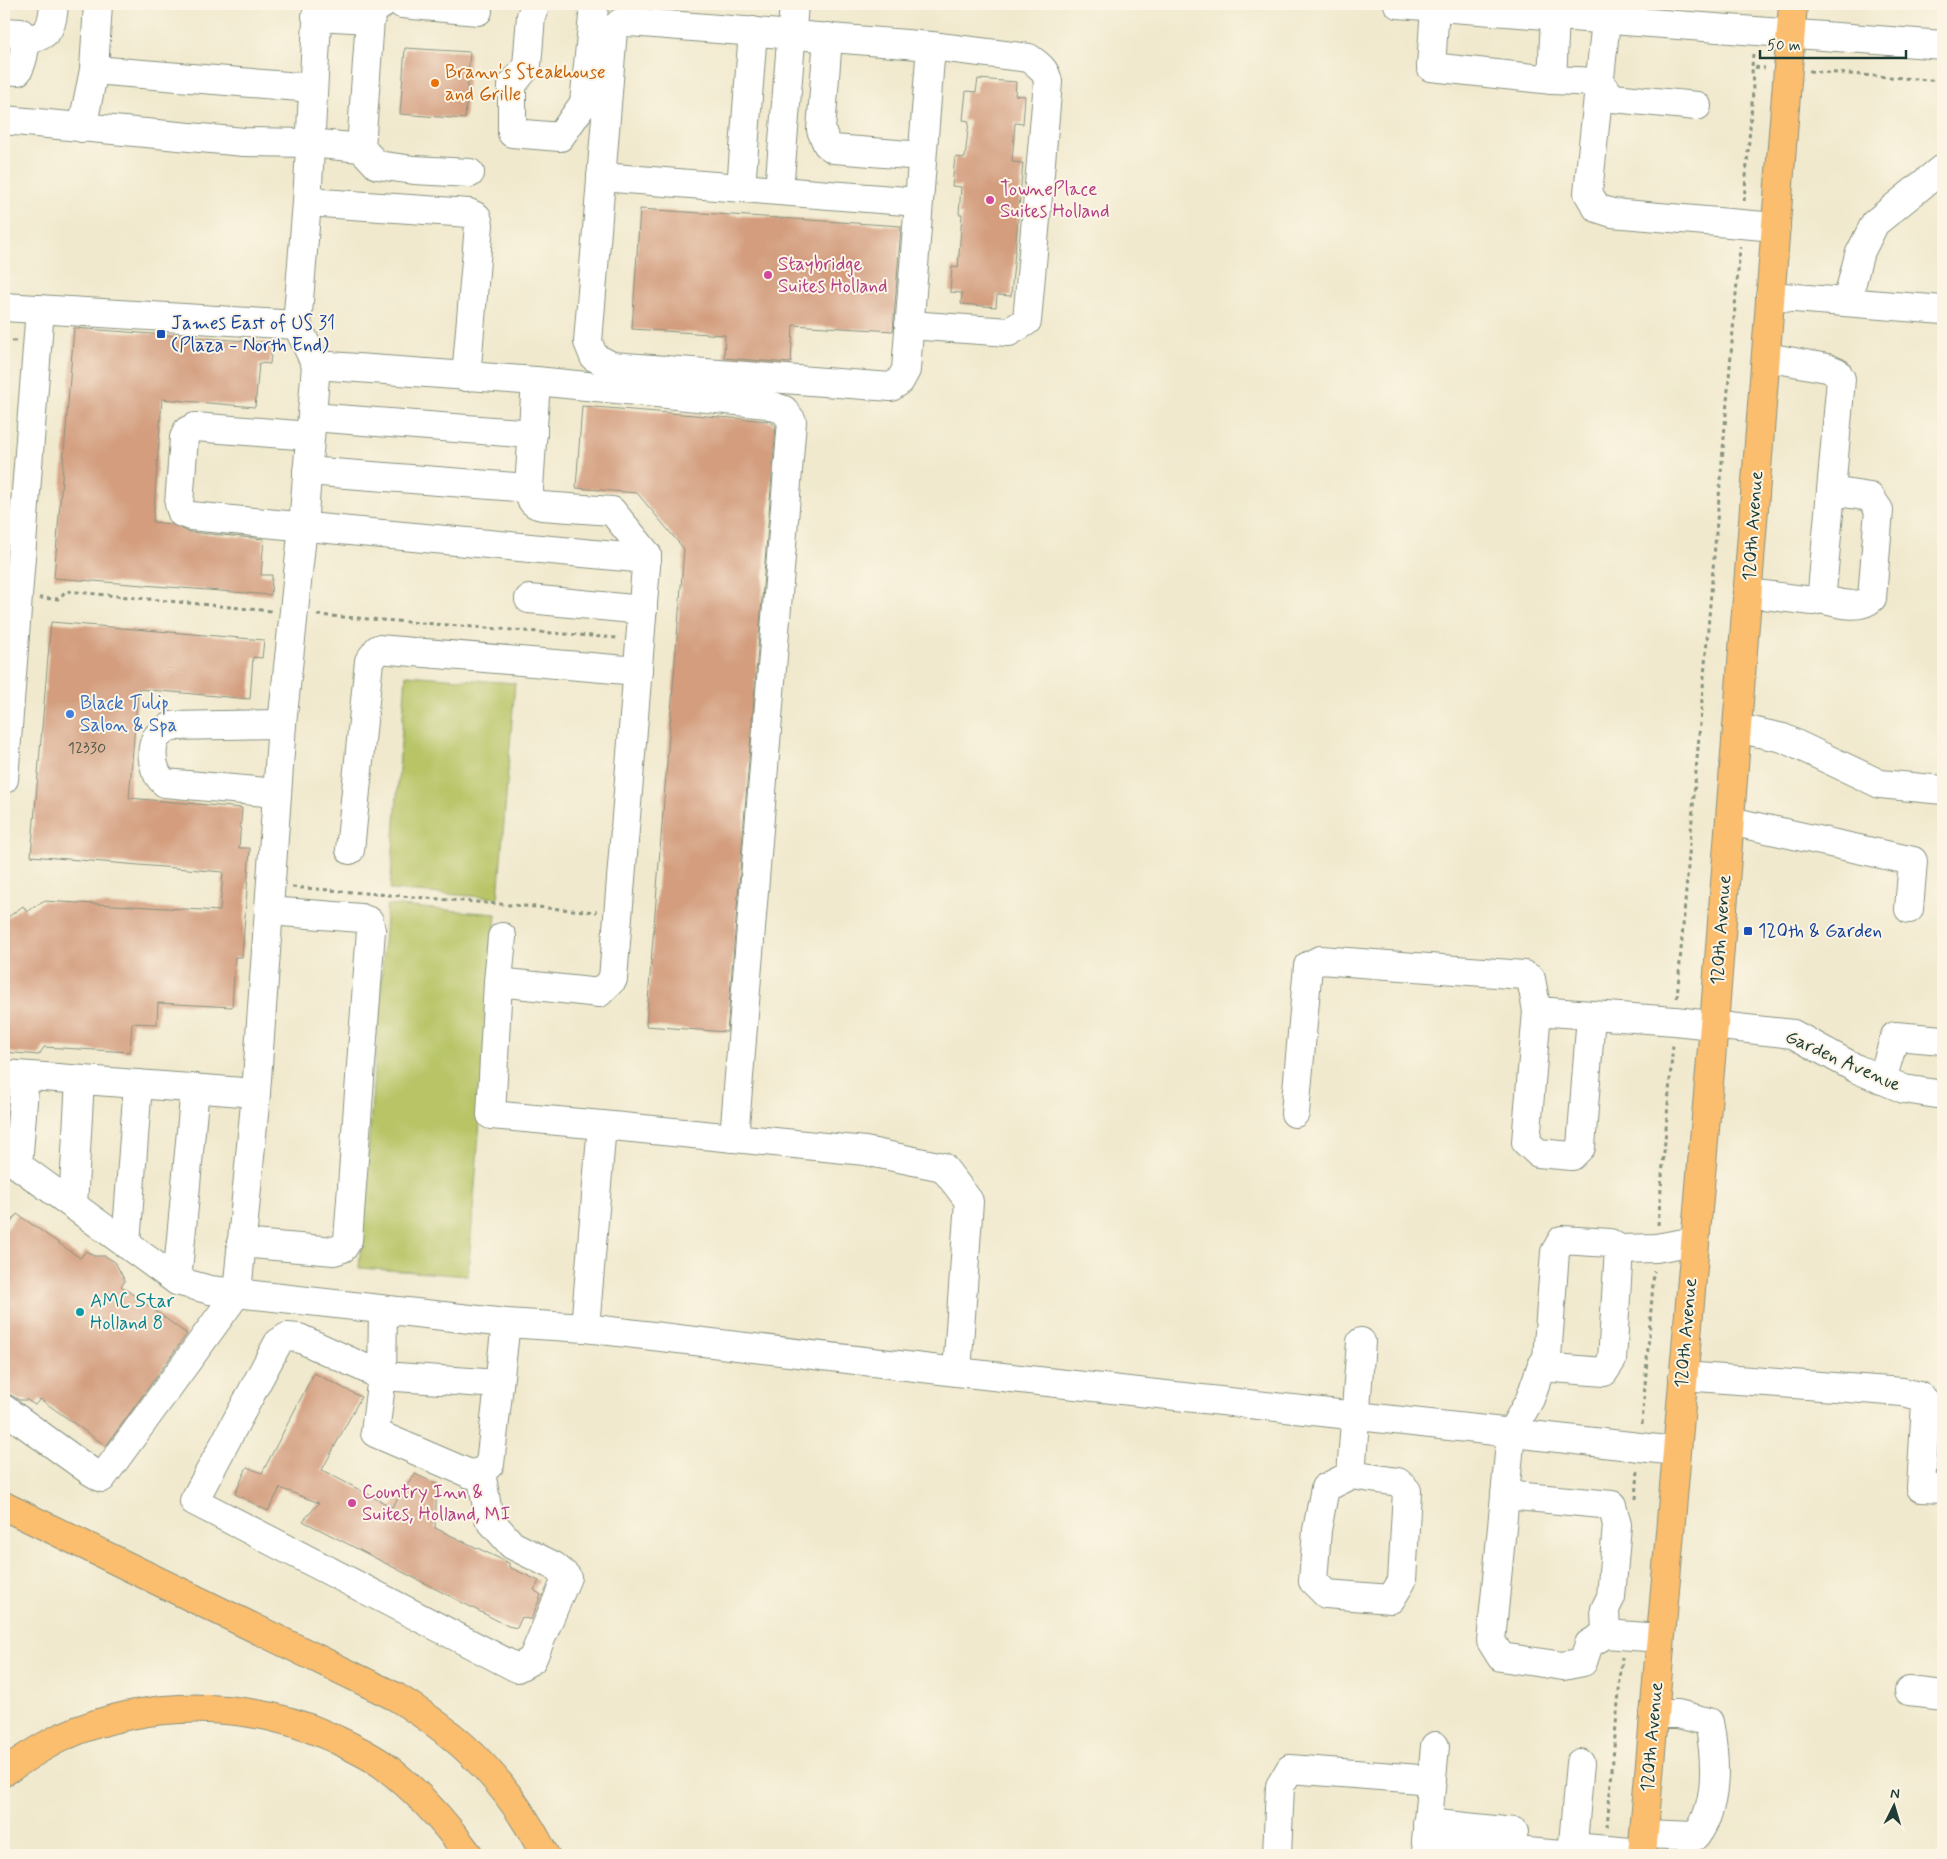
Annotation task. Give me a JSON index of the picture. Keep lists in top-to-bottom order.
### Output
{
  "streets": {
    "main road": ["120th Avenue"],
    "street": ["Garden Avenue"]
  },
  "crossings": [
    ["120th Avenue", "Garden Avenue"]
  ],
  "places": {
    "other": [
      "Brann's Steakhouse and Grille",
      "TownePlace Suites Holland",
      "Staybridge Suites Holland",
      "Black Tulip Salon & Spa",
      "AMC Star Holland 8",
      "Country Inn & Suites, Holland, MI"
    ],
    "transit": ["James East of US 31 (Plaza - North End)", "120th & Garden"]
  },
  "house_numbers": ["12330"],
  "scale_bar": "50 m",
  "north": "top"
}
